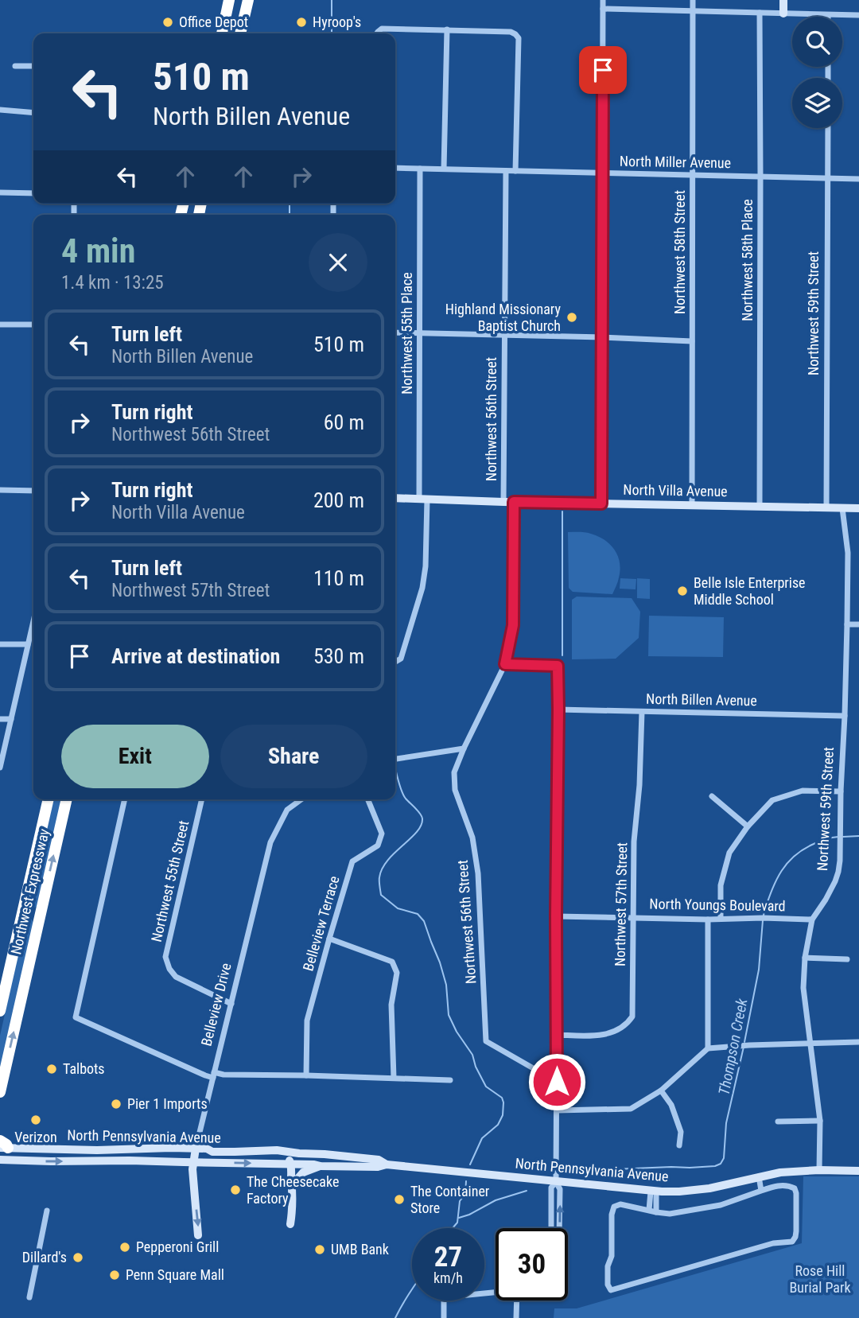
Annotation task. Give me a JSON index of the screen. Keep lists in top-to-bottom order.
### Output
{
  "streets": {
    "highway": ["Northwest Expressway"],
    "main road": ["North Villa Avenue", "Belleview Drive", "North Pennsylvania Avenue"],
    "street": [
      "North Miller Avenue",
      "Northwest 58th Street",
      "Northwest 58th Place",
      "Northwest 59th Street",
      "Northwest 55th Place",
      "Northwest 56th Street",
      "North Billen Avenue",
      "Northwest 55th Street",
      "Northwest 57th Street",
      "North Youngs Boulevard",
      "Belleview Terrace"
    ]
  },
  "crossings": [
    ["North Miller Avenue", "Northwest 58th Street"],
    ["North Miller Avenue", "Northwest 58th Place"],
    ["North Miller Avenue", "Northwest 59th Street"],
    ["North Miller Avenue", "Northwest 55th Place"],
    ["North Miller Avenue", "Northwest 56th Street"],
    ["Northwest 58th Street", "North Villa Avenue"],
    ["Northwest 58th Place", "North Villa Avenue"],
    ["Northwest 59th Street", "North Villa Avenue"],
    ["Northwest 59th Street", "North Billen Avenue"],
    ["Northwest 59th Street", "North Youngs Boulevard"],
    ["Northwest 59th Street", "North Pennsylvania Avenue"],
    ["Northwest 55th Place", "North Villa Avenue"],
    ["Northwest 56th Street", "North Villa Avenue"],
    ["North Billen Avenue", "Northwest 57th Street"],
    ["Northwest 55th Street", "Belleview Drive"],
    ["Northwest 57th Street", "North Youngs Boulevard"],
    ["Belleview Drive", "North Pennsylvania Avenue"]
  ],
  "water": ["Thompson Creek"],
  "parks": ["Rose Hill Burial Park"],
  "places": [
    "Office Depot",
    "Hyroop's",
    "Highland Missionary Baptist Church",
    "Belle Isle Enterprise Middle School",
    "Talbots",
    "Pier 1 Imports",
    "Verizon",
    "The Cheesecake Factory",
    "The Container Store",
    "Pepperoni Grill",
    "UMB Bank",
    "Dillard's",
    "Penn Square Mall"
  ],
  "page": {
    "turn": ["510 m", "North Billen Avenue"],
    "heading": ["4 min", "1.4 km · 13:25"],
    "list": [
      {
        "name": "Turn left",
        "note": "North Billen Avenue",
        "value": "510 m"
      },
      {
        "name": "Turn right",
        "note": "Northwest 56th Street",
        "value": "60 m"
      },
      {
        "name": "Turn right",
        "note": "North Villa Avenue",
        "value": "200 m"
      },
      {
        "name": "Turn left",
        "note": "Northwest 57th Street",
        "value": "110 m"
      },
      {
        "name": "Arrive at destination",
        "value": "530 m"
      }
    ],
    "buttons": ["Exit", "Share"],
    "speed": "27 km/h",
    "limit": "30"
  }
}
